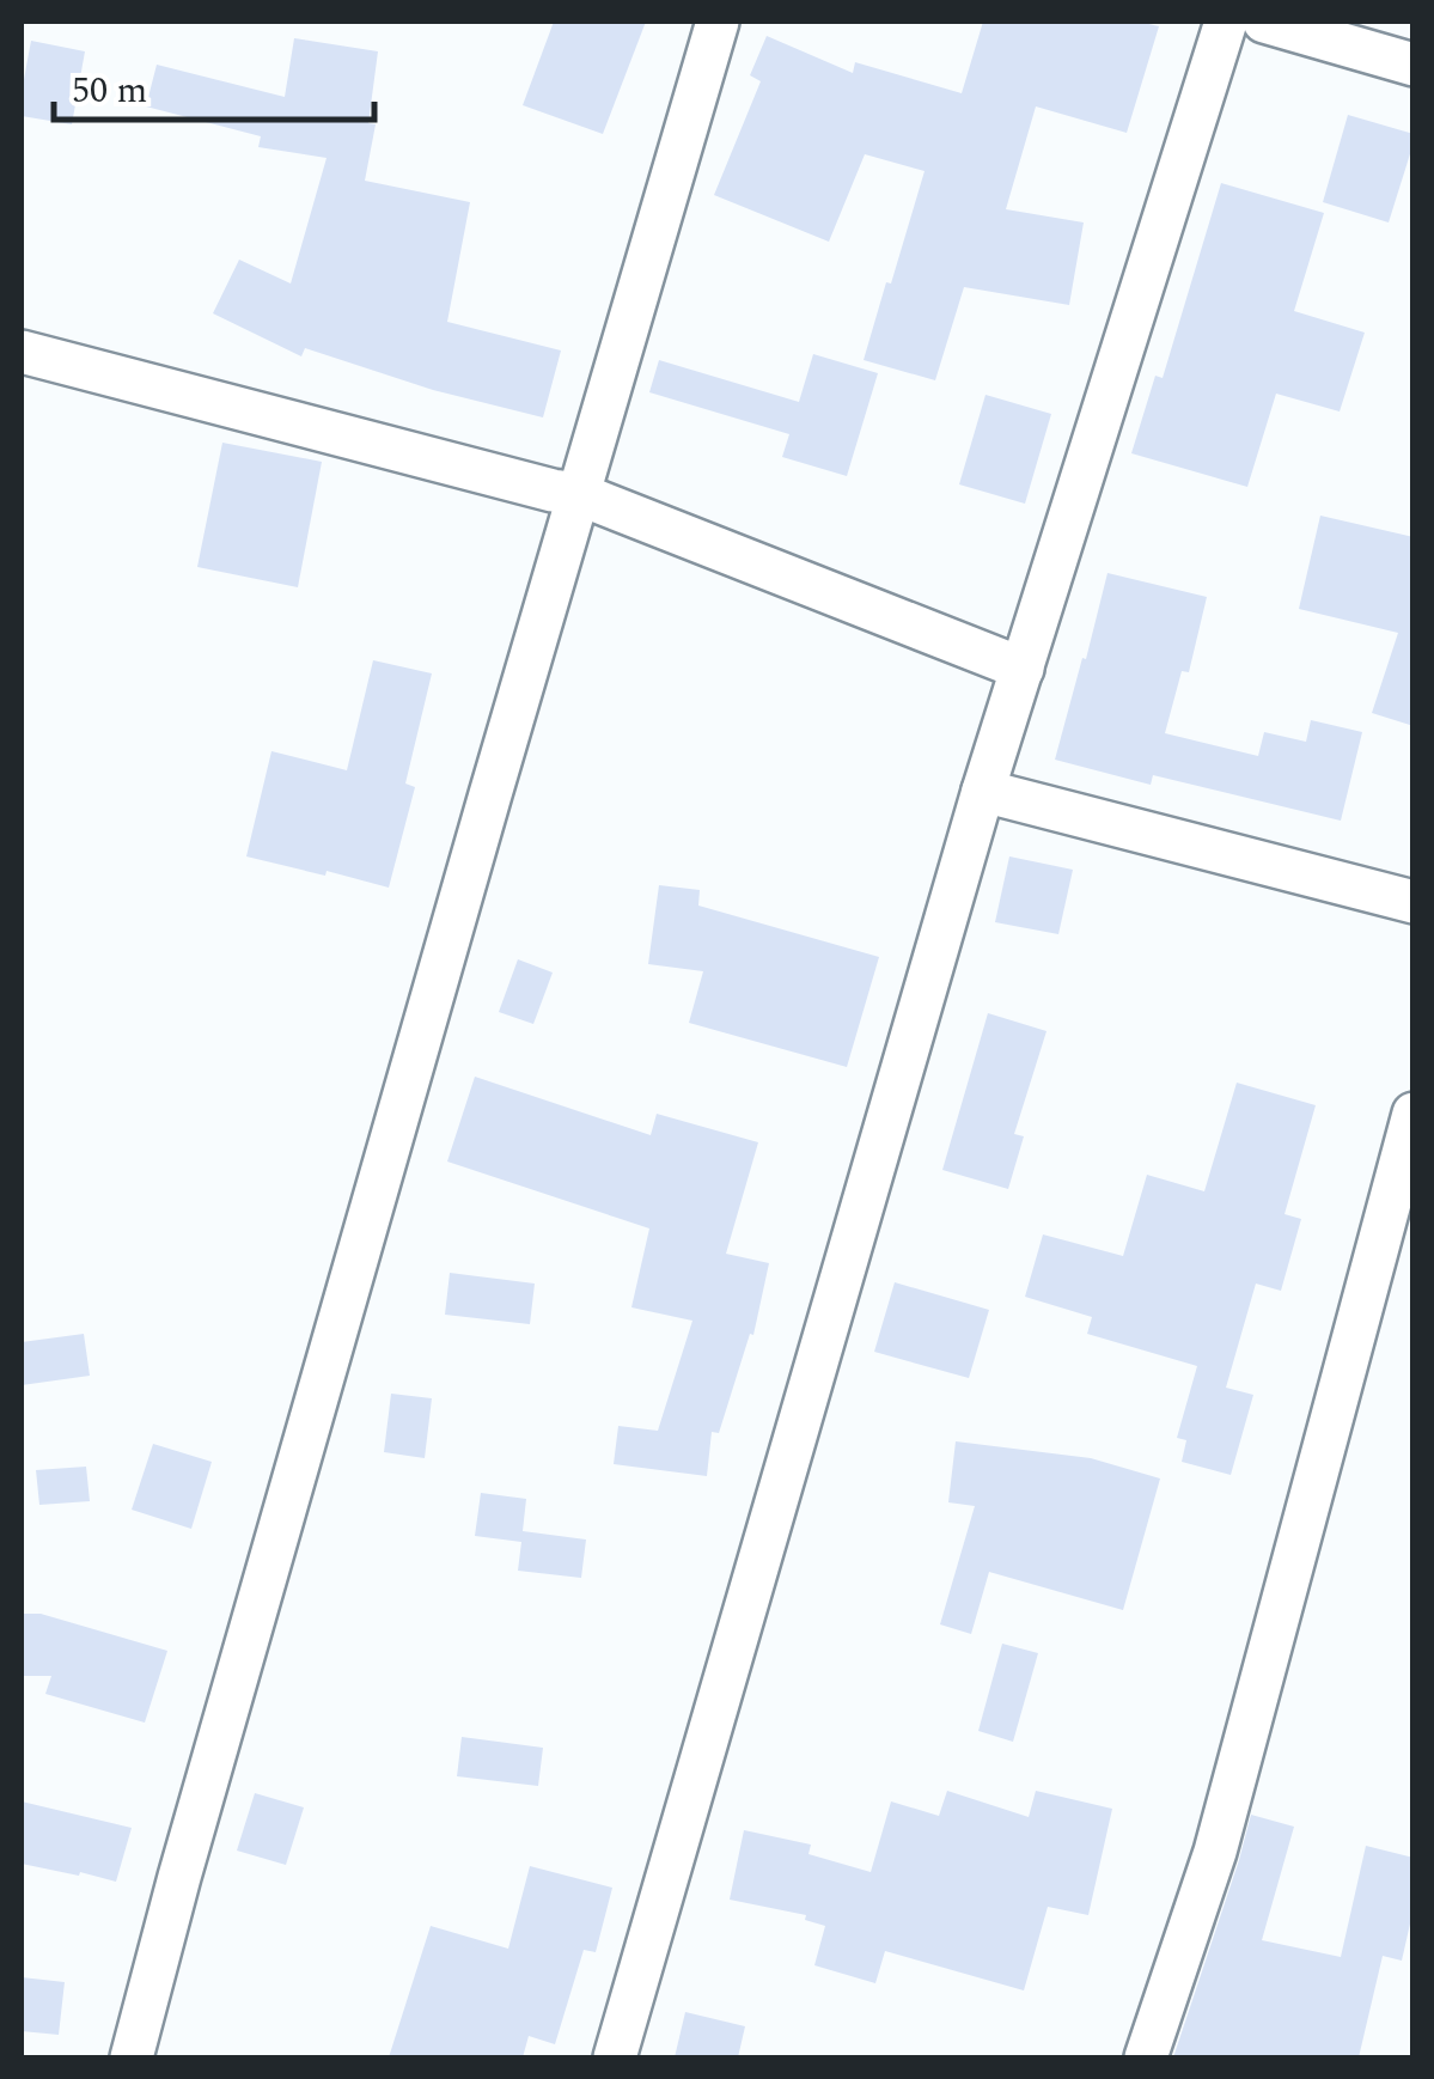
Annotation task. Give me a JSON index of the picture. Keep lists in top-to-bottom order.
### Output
{
  "scale_bar": "50 m"
}
